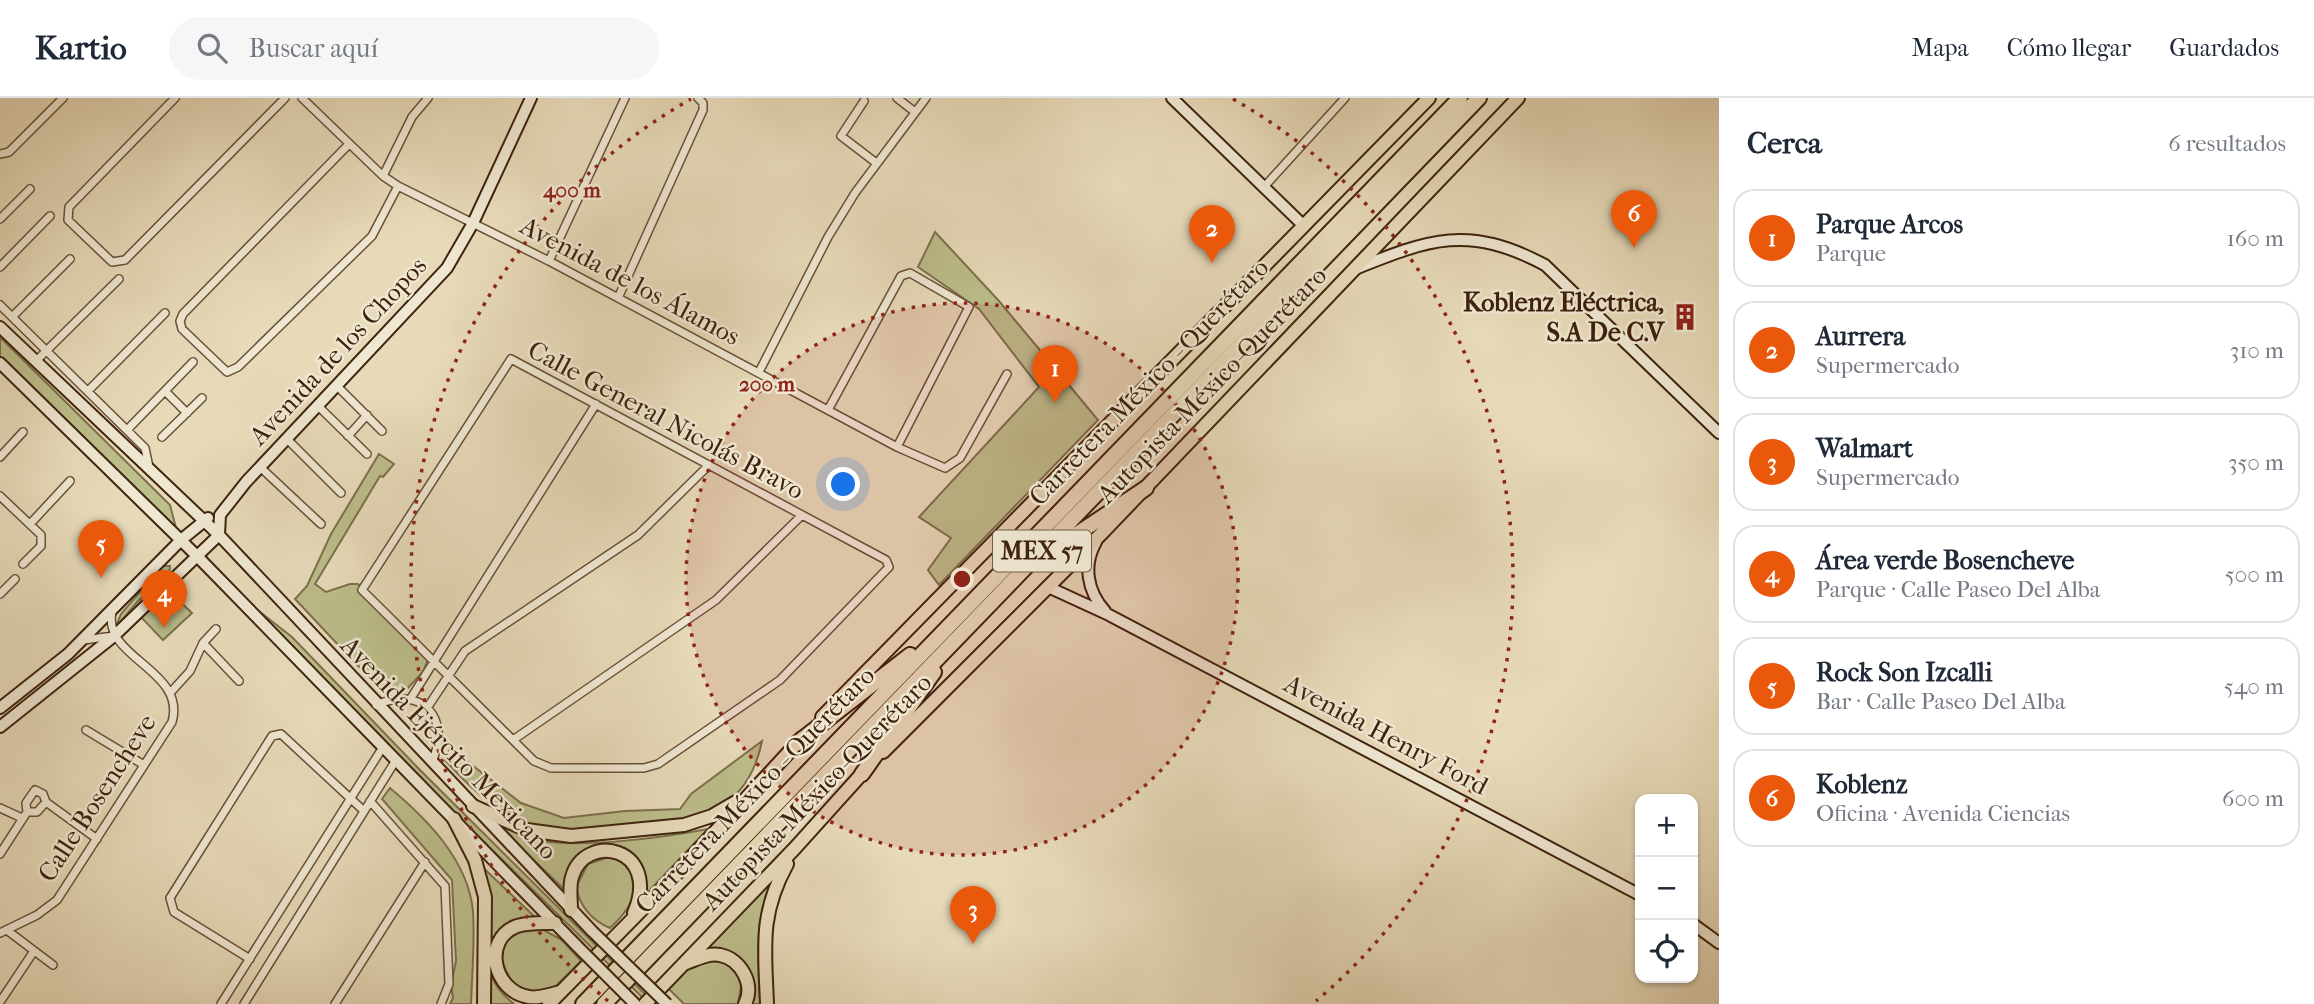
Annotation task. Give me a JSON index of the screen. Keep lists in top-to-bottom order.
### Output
{
  "streets": {
    "highway": ["Carretera México - Querétaro", "MEX 57"],
    "main road": ["Autopista México-Querétaro"],
    "street": [
      "Avenida de los Álamos",
      "Avenida de los Chopos",
      "Calle General Nicolás Bravo",
      "Avenida Henry Ford",
      "Avenida Ejército Mexicano",
      "Calle Bosencheve"
    ]
  },
  "crossings": [
    ["Avenida de los Álamos", "Avenida de los Chopos"],
    ["Autopista México-Querétaro", "Avenida Henry Ford"]
  ],
  "places": {
    "building": ["Koblenz Eléctrica, S.A De C.V"]
  },
  "page": {
    "header": "Kartio",
    "search": "Buscar aquí",
    "nav": ["Mapa", "Cómo llegar", "Guardados"],
    "heading": ["Cerca", "6 resultados"],
    "list": [
      {
        "mark": "1",
        "name": "Parque Arcos",
        "note": "Parque",
        "value": "160 m"
      },
      {
        "mark": "2",
        "name": "Aurrera",
        "note": "Supermercado",
        "value": "310 m"
      },
      {
        "mark": "3",
        "name": "Walmart",
        "note": "Supermercado",
        "value": "350 m"
      },
      {
        "mark": "4",
        "name": "Área verde Bosencheve",
        "note": "Parque · Calle Paseo Del Alba",
        "value": "500 m"
      },
      {
        "mark": "5",
        "name": "Rock Son Izcalli",
        "note": "Bar · Calle Paseo Del Alba",
        "value": "540 m"
      },
      {
        "mark": "6",
        "name": "Koblenz",
        "note": "Oficina · Avenida Ciencias",
        "value": "600 m"
      }
    ],
    "pins": [
      "6",
      "2",
      "1",
      "5",
      "4",
      "3"
    ],
    "map_buttons": ["+", "−"]
  },
  "rings": ["400 m", "200 m"]
}
